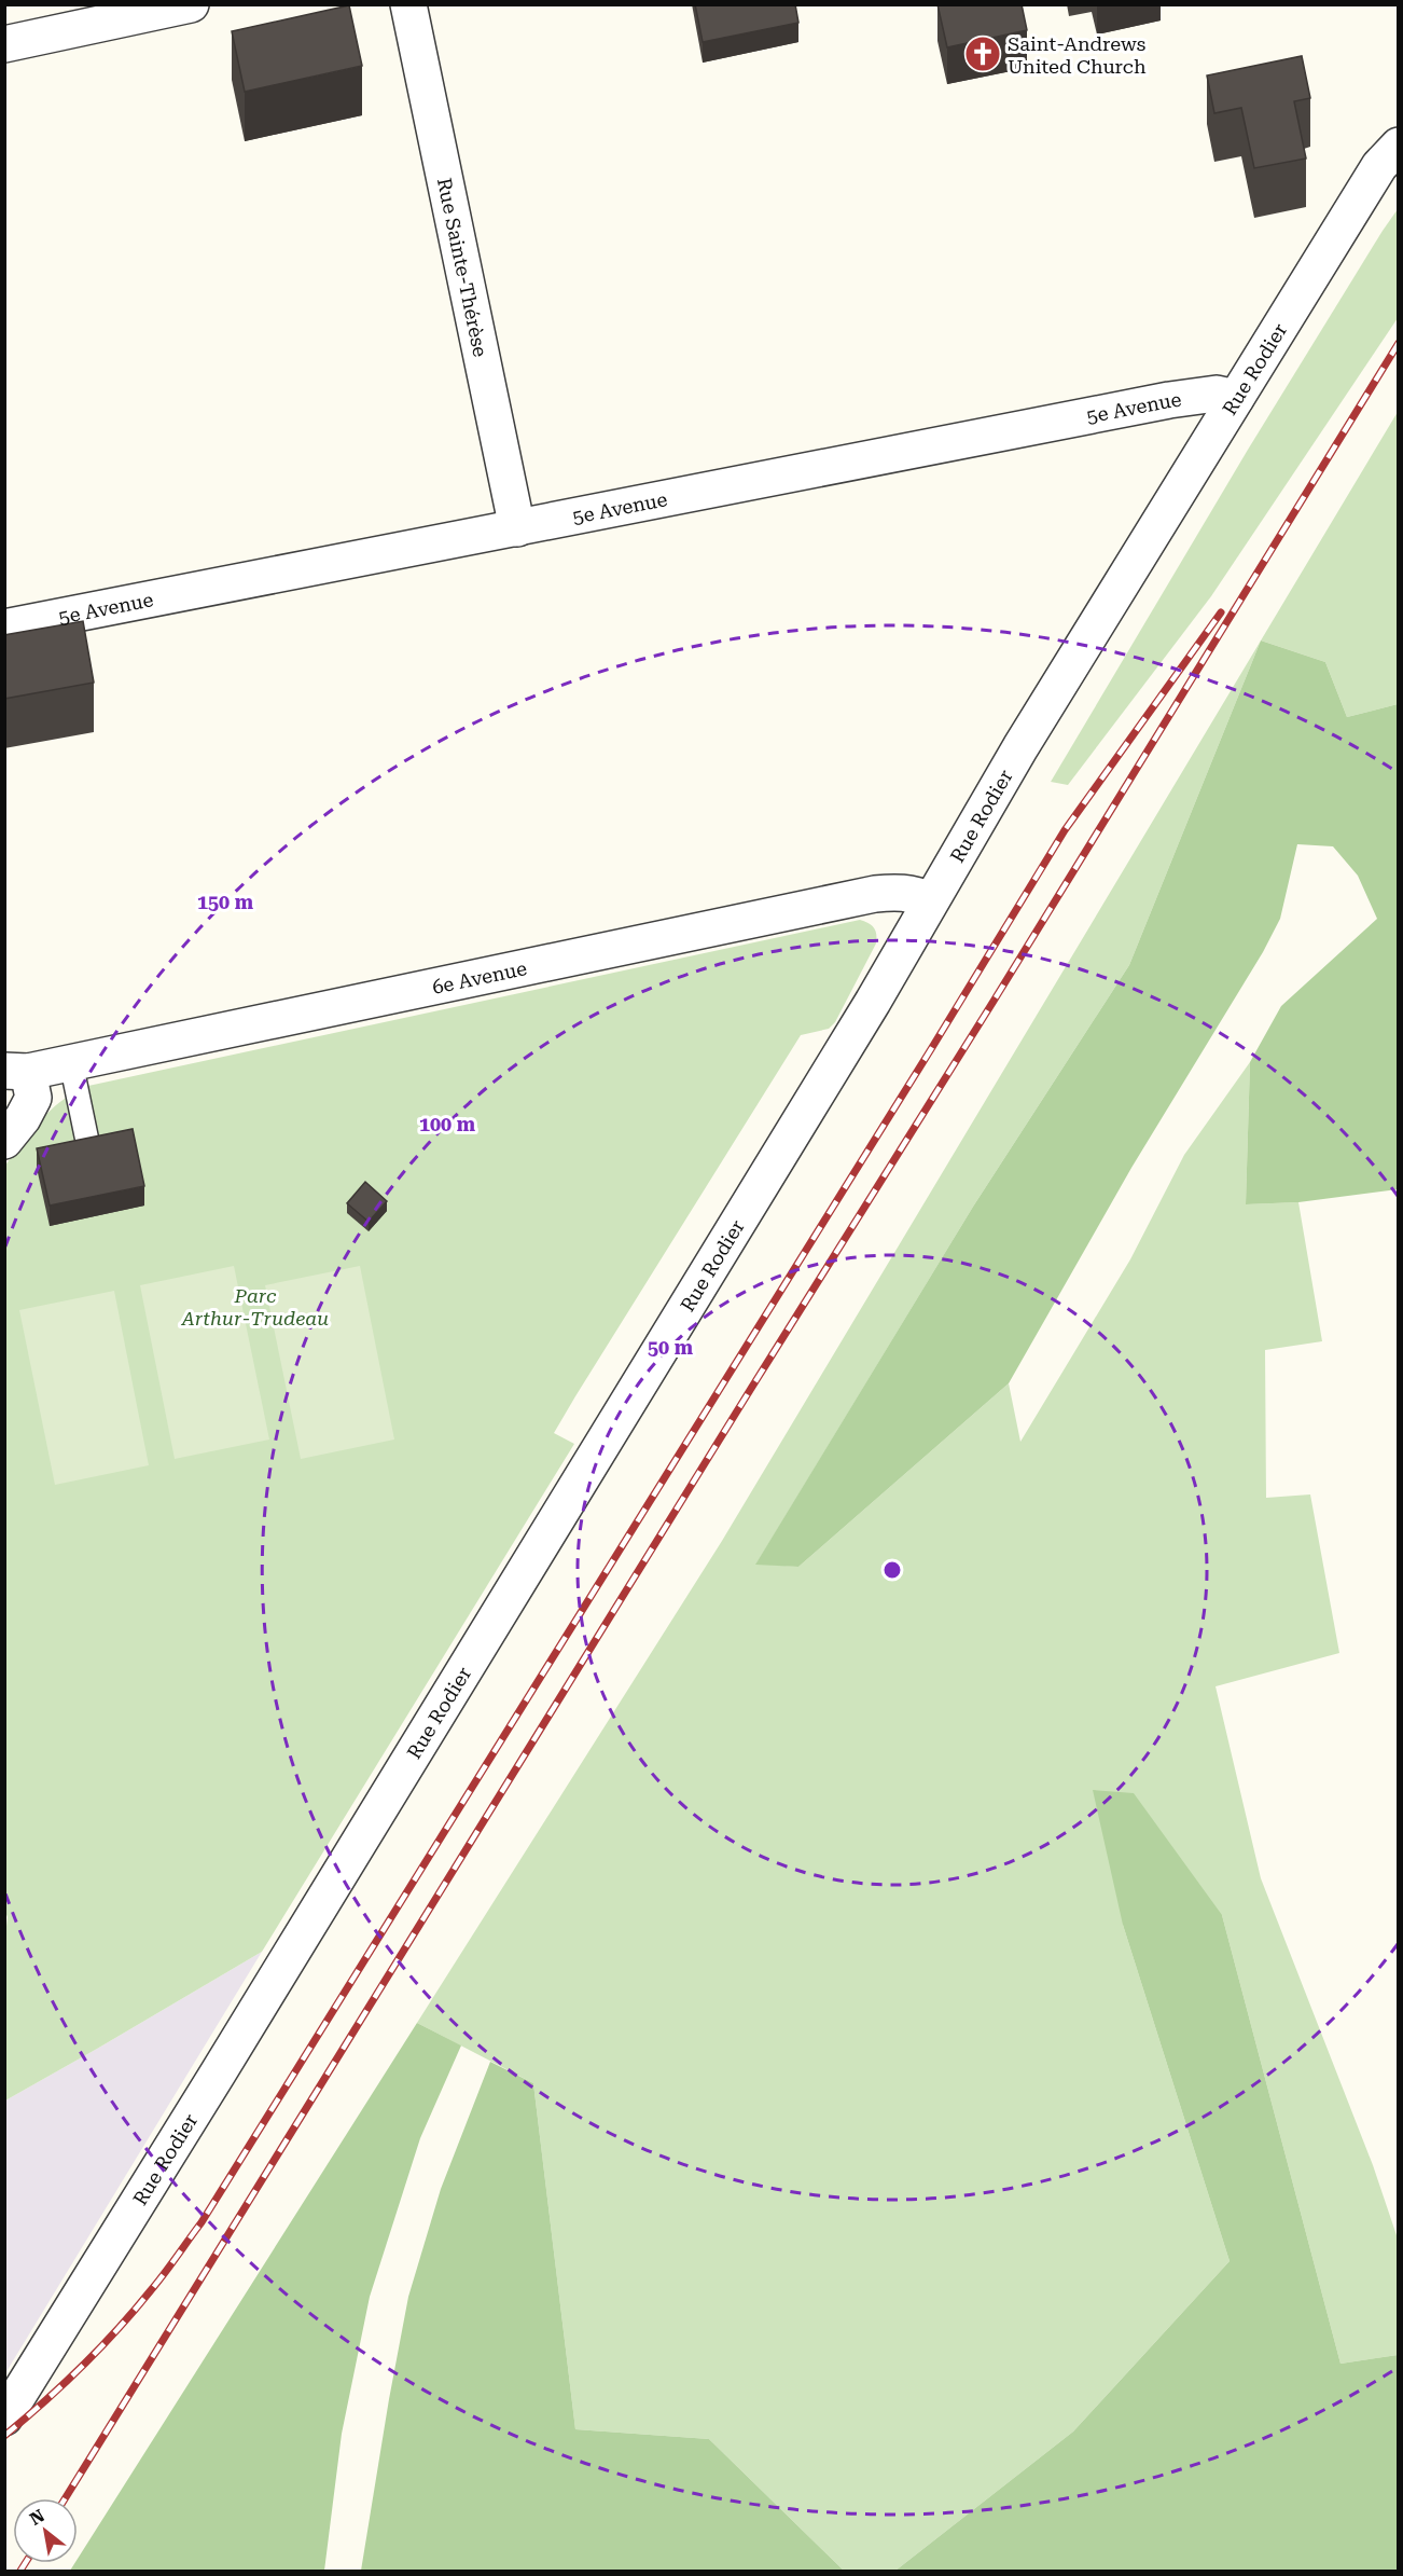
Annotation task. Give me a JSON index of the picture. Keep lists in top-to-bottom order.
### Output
{
  "streets": {
    "street": [
      "Rue Sainte-Thérèse",
      "Rue Rodier",
      "5e Avenue",
      "6e Avenue"
    ]
  },
  "crossings": [
    ["Rue Sainte-Thérèse", "5e Avenue"],
    ["Rue Rodier", "5e Avenue"],
    ["Rue Rodier", "6e Avenue"]
  ],
  "parks": ["Parc Arthur-Trudeau"],
  "places": {
    "church": ["Saint-Andrews United Church"]
  },
  "north": "top left",
  "rings": ["150 m", "100 m", "50 m"]
}
